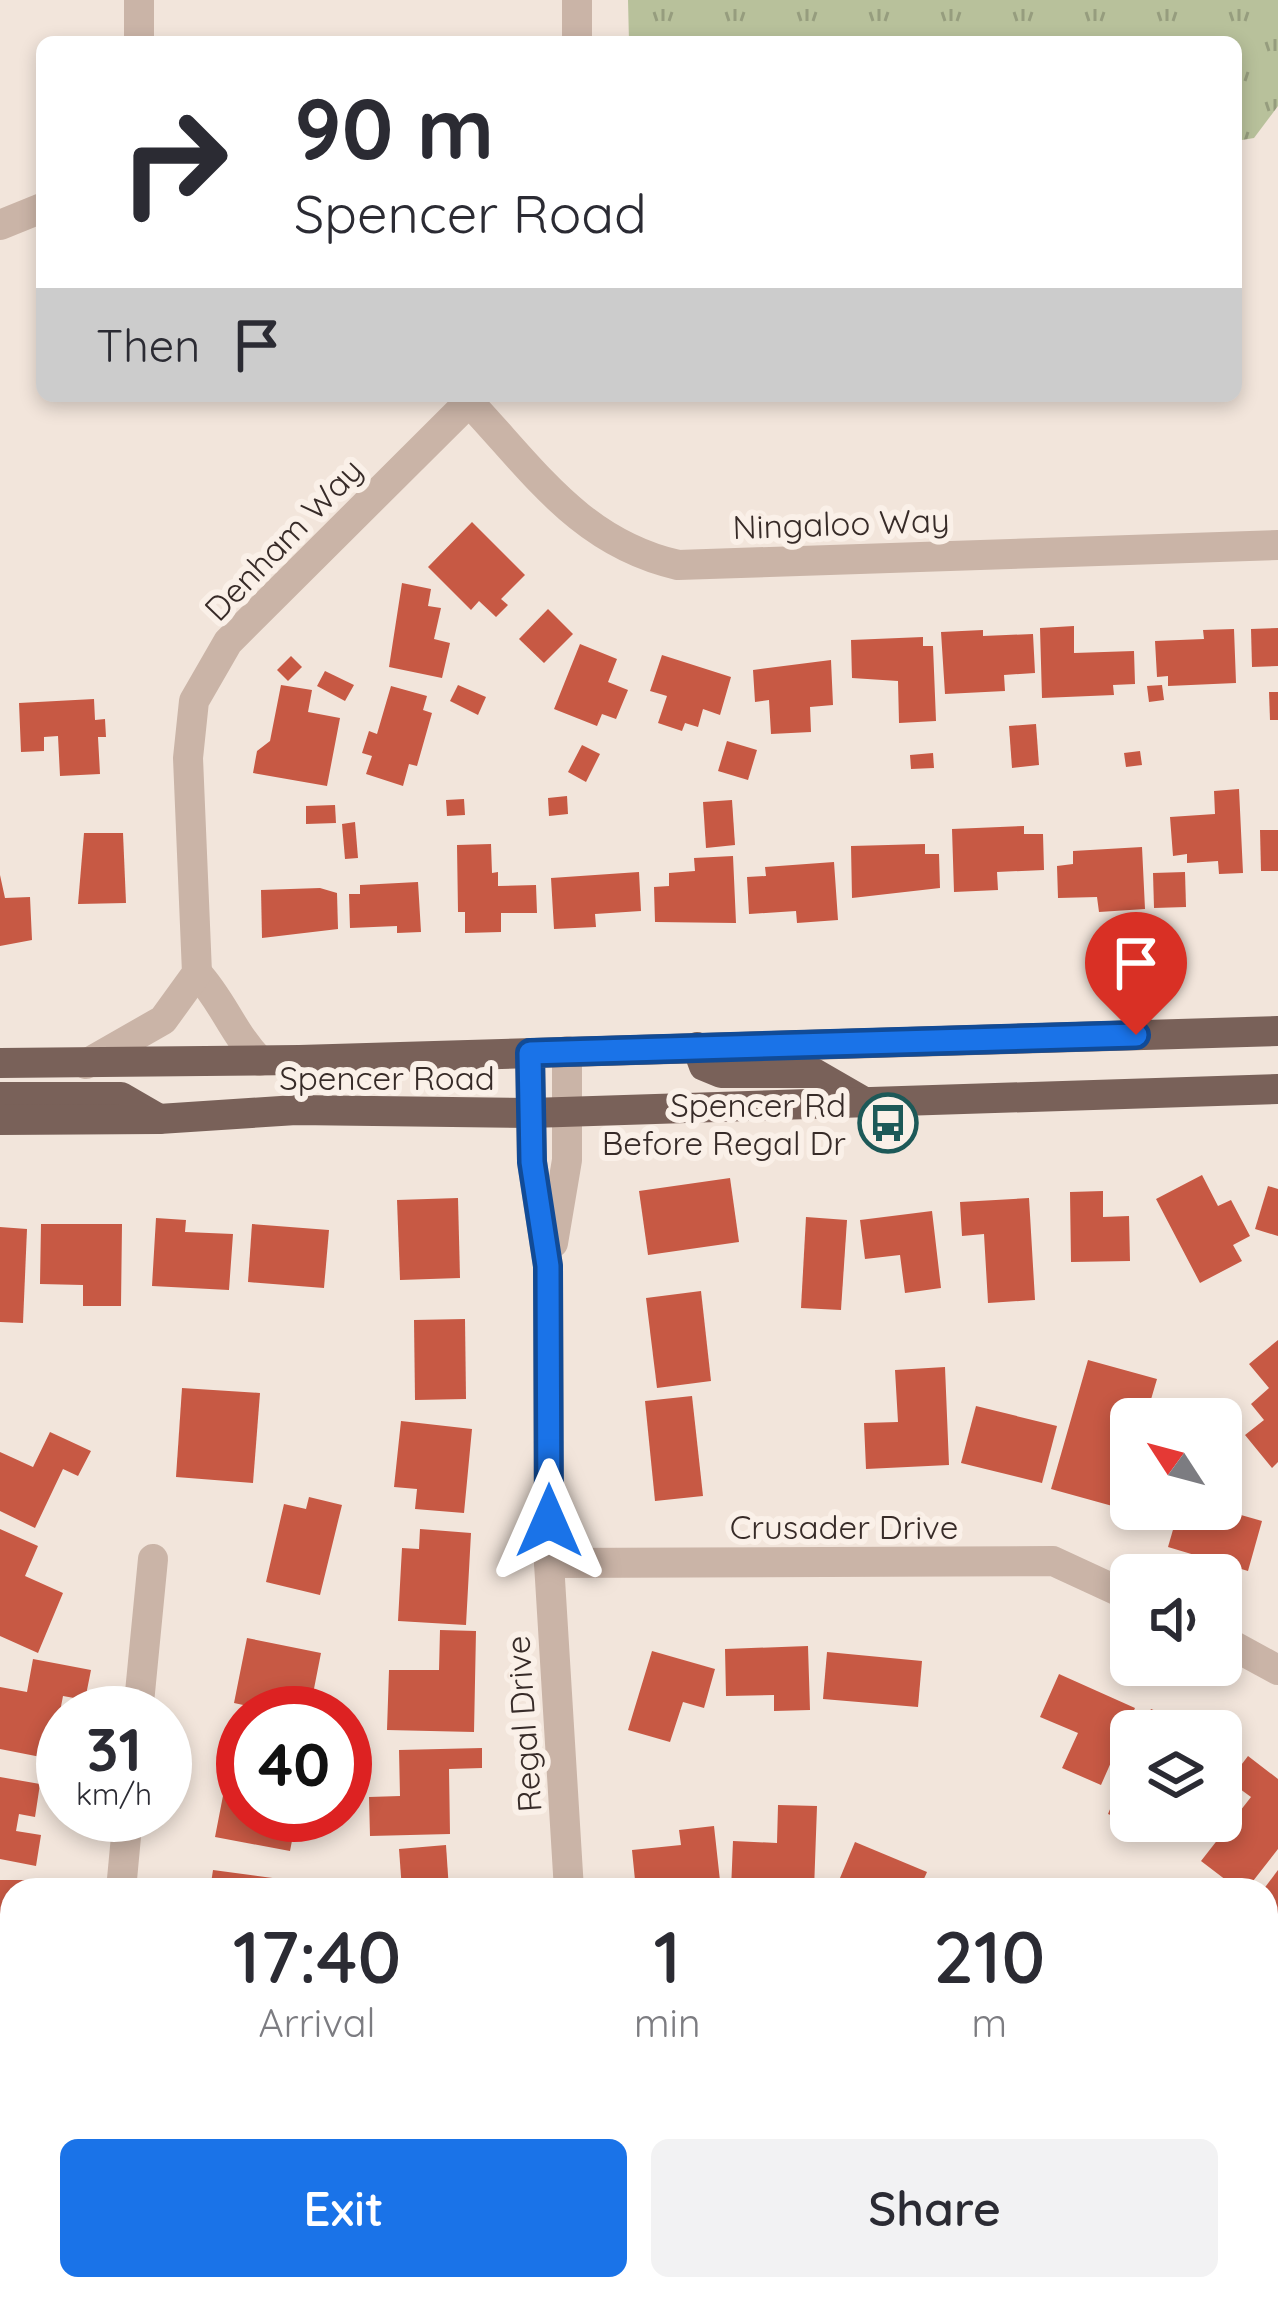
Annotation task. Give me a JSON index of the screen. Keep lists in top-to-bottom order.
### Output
{
  "streets": {
    "main road": ["Spencer Road"],
    "street": [
      "Ningaloo Way",
      "Denham Way",
      "Crusader Drive",
      "Regal Drive"
    ]
  },
  "crossings": [
    ["Spencer Road", "Regal Drive"],
    ["Crusader Drive", "Regal Drive"]
  ],
  "places": {
    "bus stop": ["Spencer Rd Before Regal Dr"]
  },
  "north": "top left",
  "page": {
    "turn": ["90 m", "Spencer Road"],
    "then": "Then",
    "speed": "31 km/h",
    "limit": "40",
    "eta": [
      "17:40",
      "Arrival",
      "1",
      "min",
      "210",
      "m"
    ],
    "buttons": ["Exit", "Share"]
  }
}
